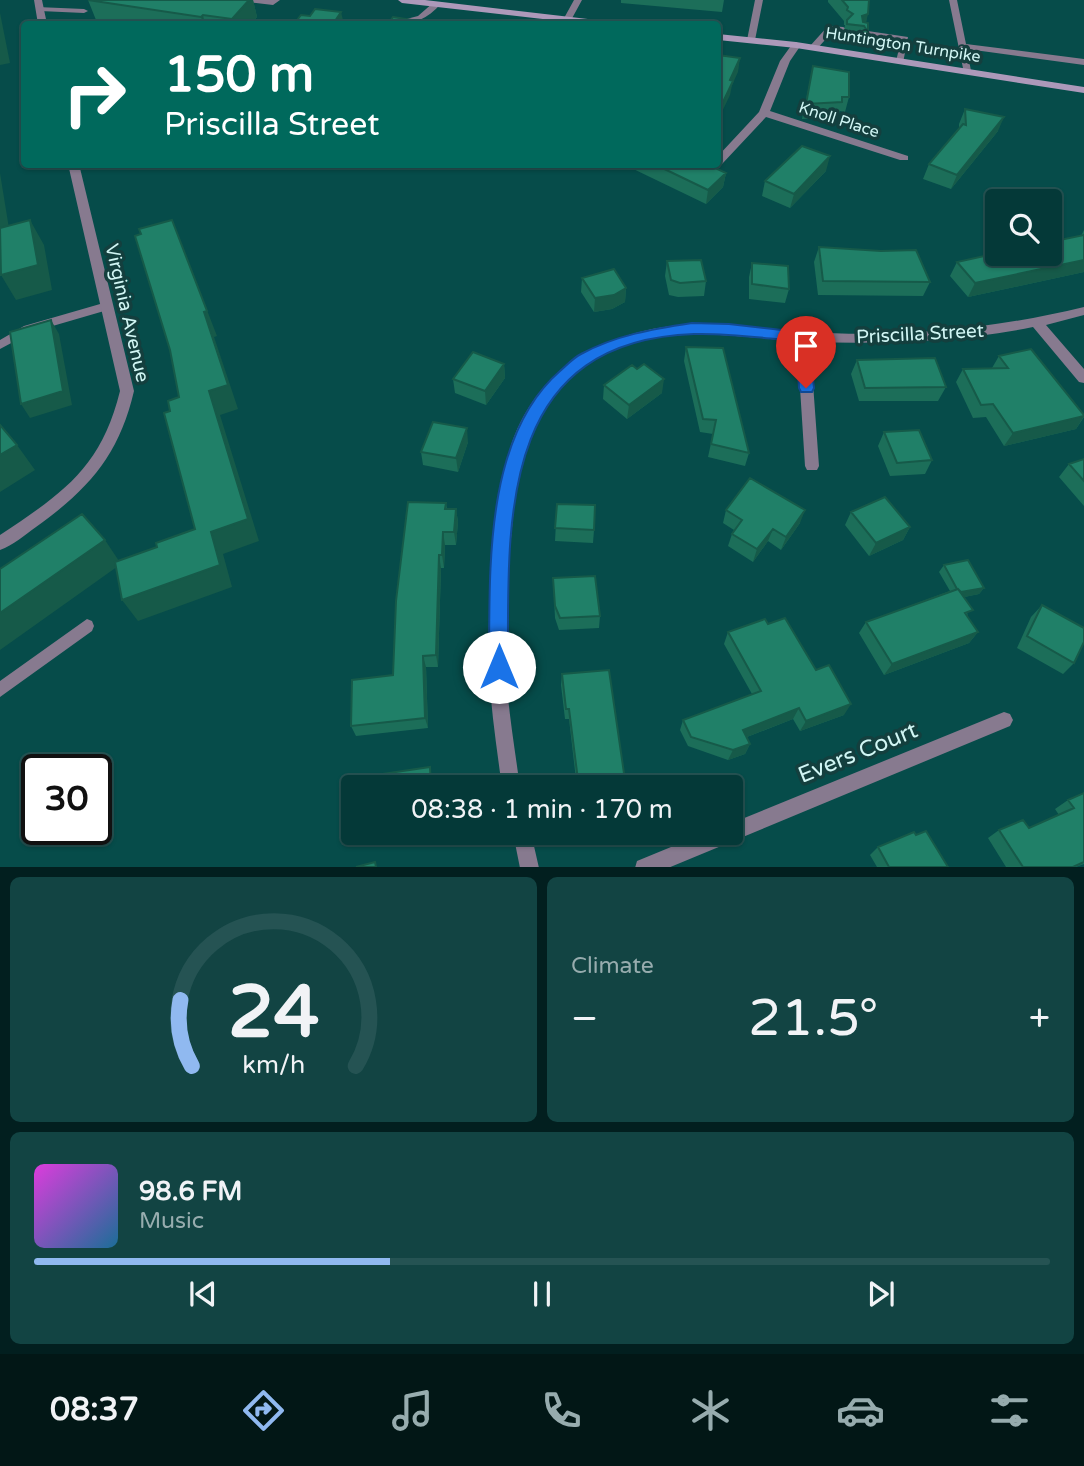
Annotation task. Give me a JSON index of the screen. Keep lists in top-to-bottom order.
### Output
{
  "streets": {
    "main road": ["Huntington Turnpike"],
    "street": [
      "Knoll Place",
      "Virginia Avenue",
      "Priscilla Street",
      "Evers Court"
    ]
  },
  "page": {
    "turn": ["150 m", "Priscilla Street"],
    "limit": "30",
    "trip": "08:38 · 1 min · 170 m",
    "tile": "Climate",
    "heat": ["−", "21.5°", "+"],
    "song": ["98.6 FM", "Music"],
    "tabs": "08:37",
    "gauge": ["24", "km/h"]
  }
}
